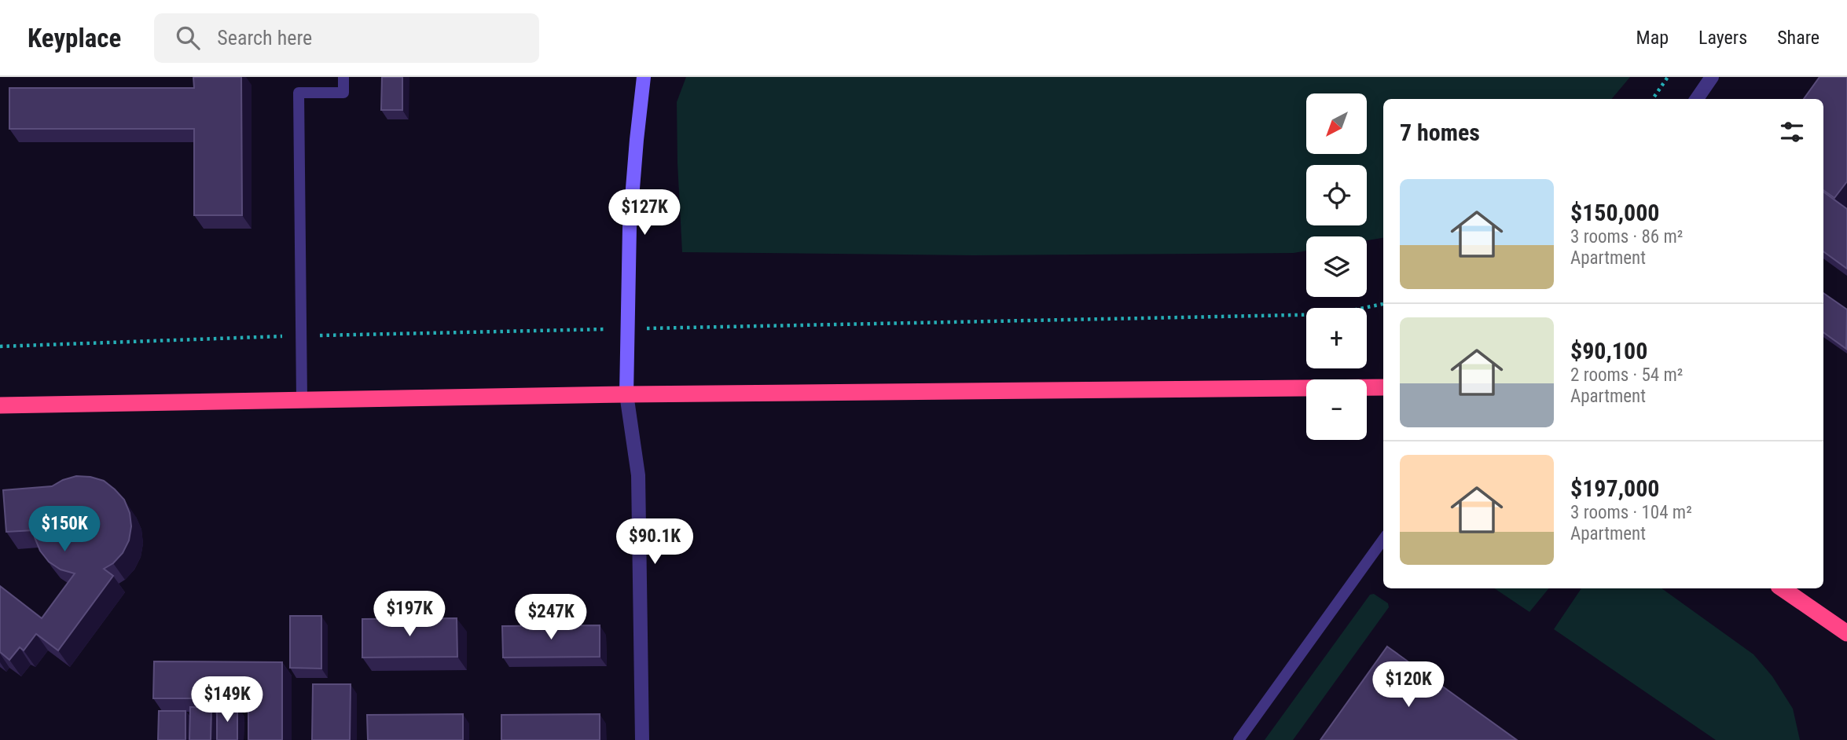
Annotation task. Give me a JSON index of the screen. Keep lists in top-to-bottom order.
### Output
{
  "north": "bottom left",
  "page": {
    "header": "Keyplace",
    "search": "Search here",
    "nav": ["Map", "Layers", "Share"],
    "map_buttons": ["+", "−"],
    "heading": "7 homes",
    "list": [
      {
        "name": "$150,000",
        "note": "3 rooms · 86 m² · Apartment"
      },
      {
        "name": "$90,100",
        "note": "2 rooms · 54 m² · Apartment"
      },
      {
        "name": "$197,000",
        "note": "3 rooms · 104 m² · Apartment"
      }
    ],
    "price": [
      "$127K",
      "$150K",
      "$90.1K",
      "$197K",
      "$247K",
      "$120K",
      "$149K"
    ]
  }
}
